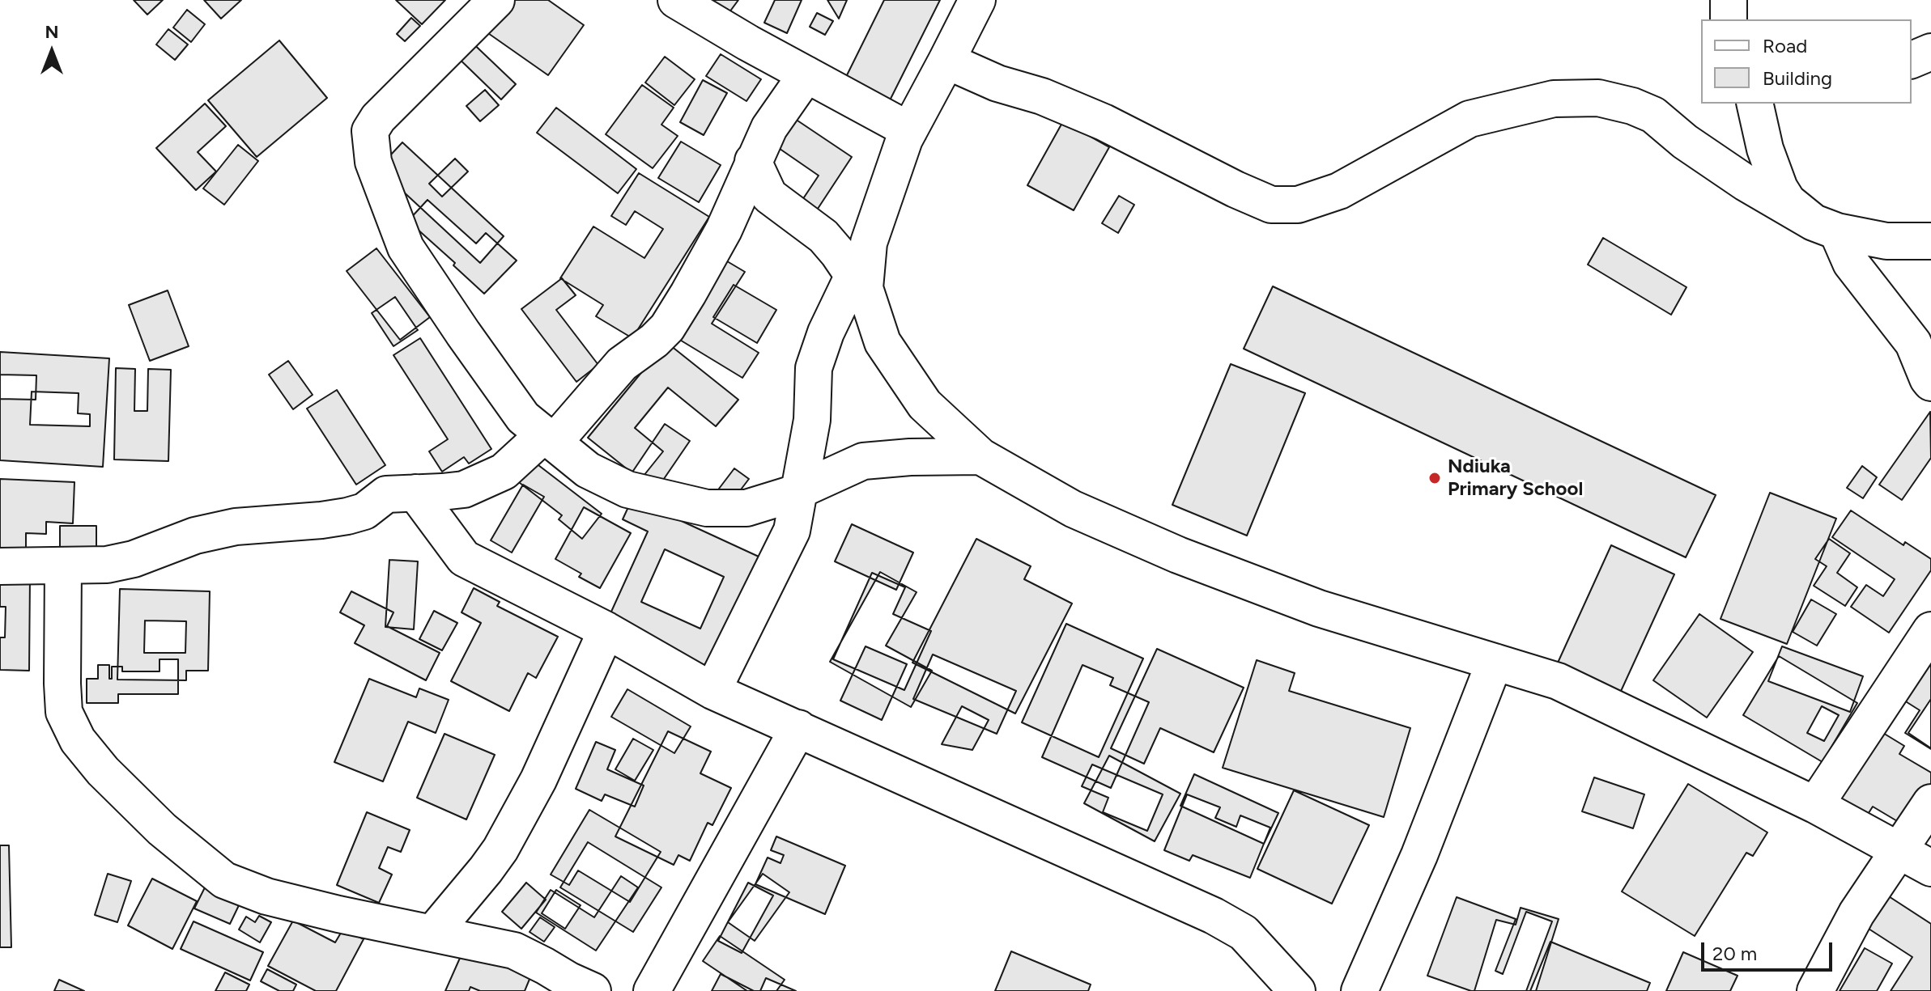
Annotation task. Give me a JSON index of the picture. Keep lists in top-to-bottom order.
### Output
{
  "places": ["Ndiuka Primary School"],
  "legend": ["Road", "Building"],
  "scale_bar": "20 m",
  "north": "top"
}
